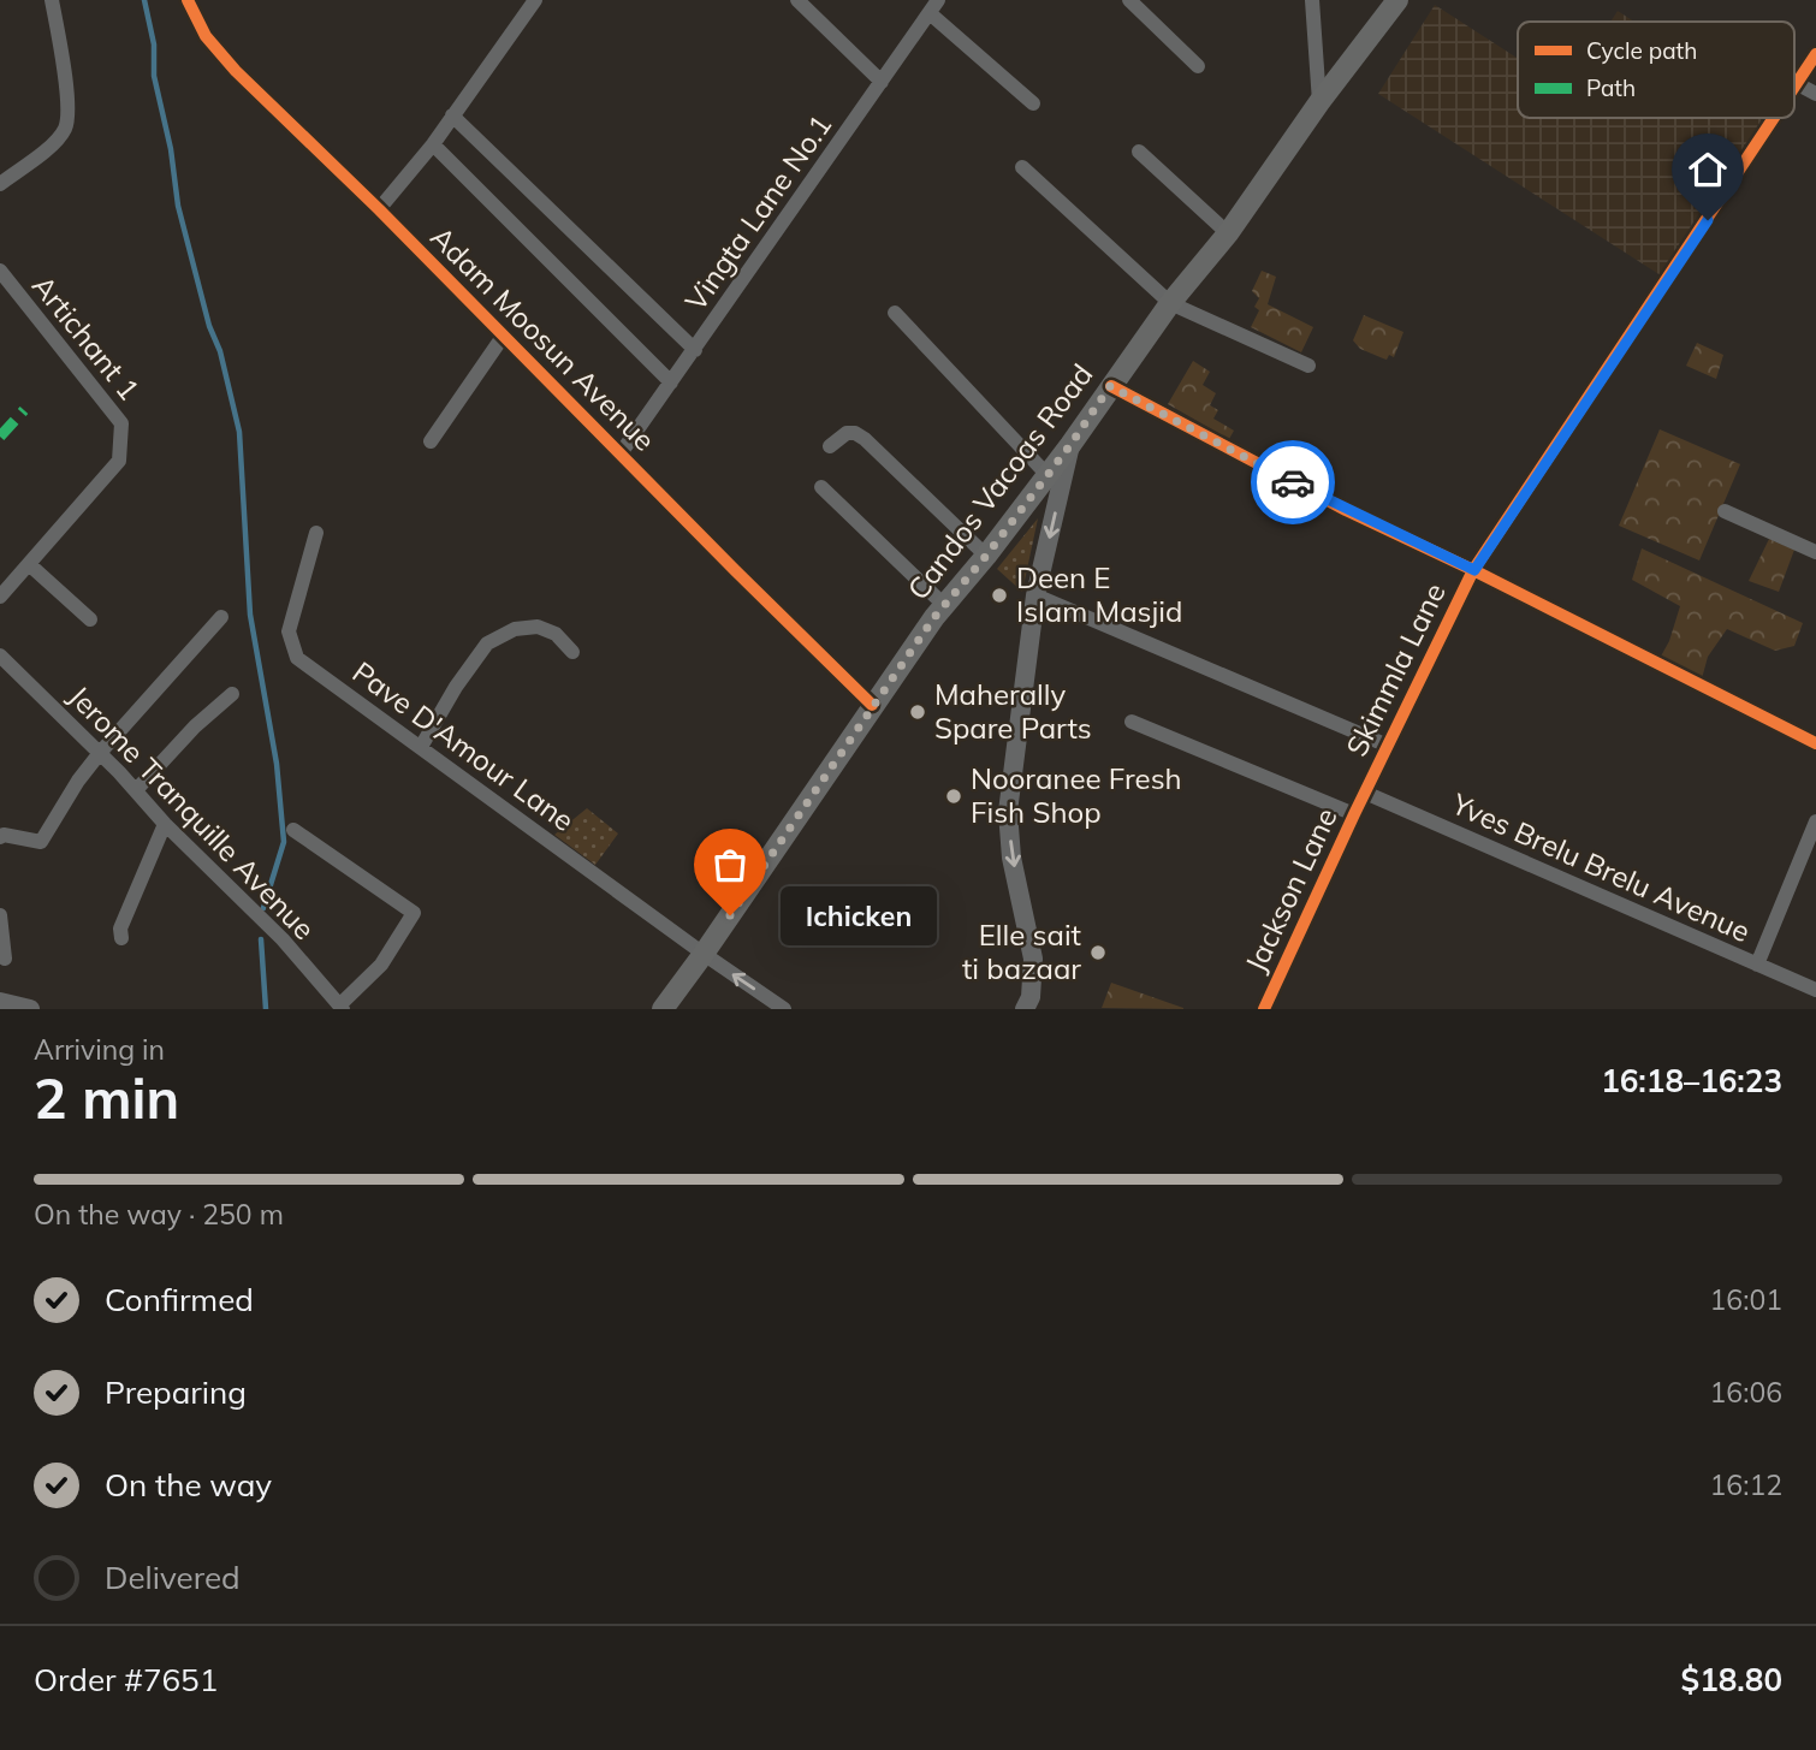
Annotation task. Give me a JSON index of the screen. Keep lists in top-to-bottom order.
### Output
{
  "streets": {
    "main road": ["Candos Vacoas Road"],
    "street": [
      "Vingta Lane No.1",
      "Artichant 1",
      "Adam Moosun Avenue",
      "Skimmla Lane",
      "Pave D'Amour Lane",
      "Jerome Tranquille Avenue",
      "Yves Brelu Brelu Avenue",
      "Jackson Lane"
    ]
  },
  "crossings": [
    ["Vingta Lane No.1", "Adam Moosun Avenue"],
    ["Adam Moosun Avenue", "Candos Vacoas Road"],
    ["Candos Vacoas Road", "Pave D'Amour Lane"],
    ["Skimmla Lane", "Yves Brelu Brelu Avenue"],
    ["Skimmla Lane", "Jackson Lane"],
    ["Yves Brelu Brelu Avenue", "Jackson Lane"]
  ],
  "places": [
    "Deen E Islam Masjid",
    "Maherally Spare Parts",
    "Nooranee Fresh Fish Shop",
    "Ichicken",
    "Elle sait ti bazaar"
  ],
  "legend": ["Cycle path", "Path"],
  "page": {
    "bubble": "Ichicken",
    "heading": ["2 min", "Arriving in", "16:18–16:23"],
    "panel": ["Order #7651", "$18.80"],
    "bar": "On the way · 250 m",
    "list": [
      ["Confirmed", "16:01"],
      ["Preparing", "16:06"],
      ["On the way", "16:12"],
      "Delivered"
    ]
  }
}
